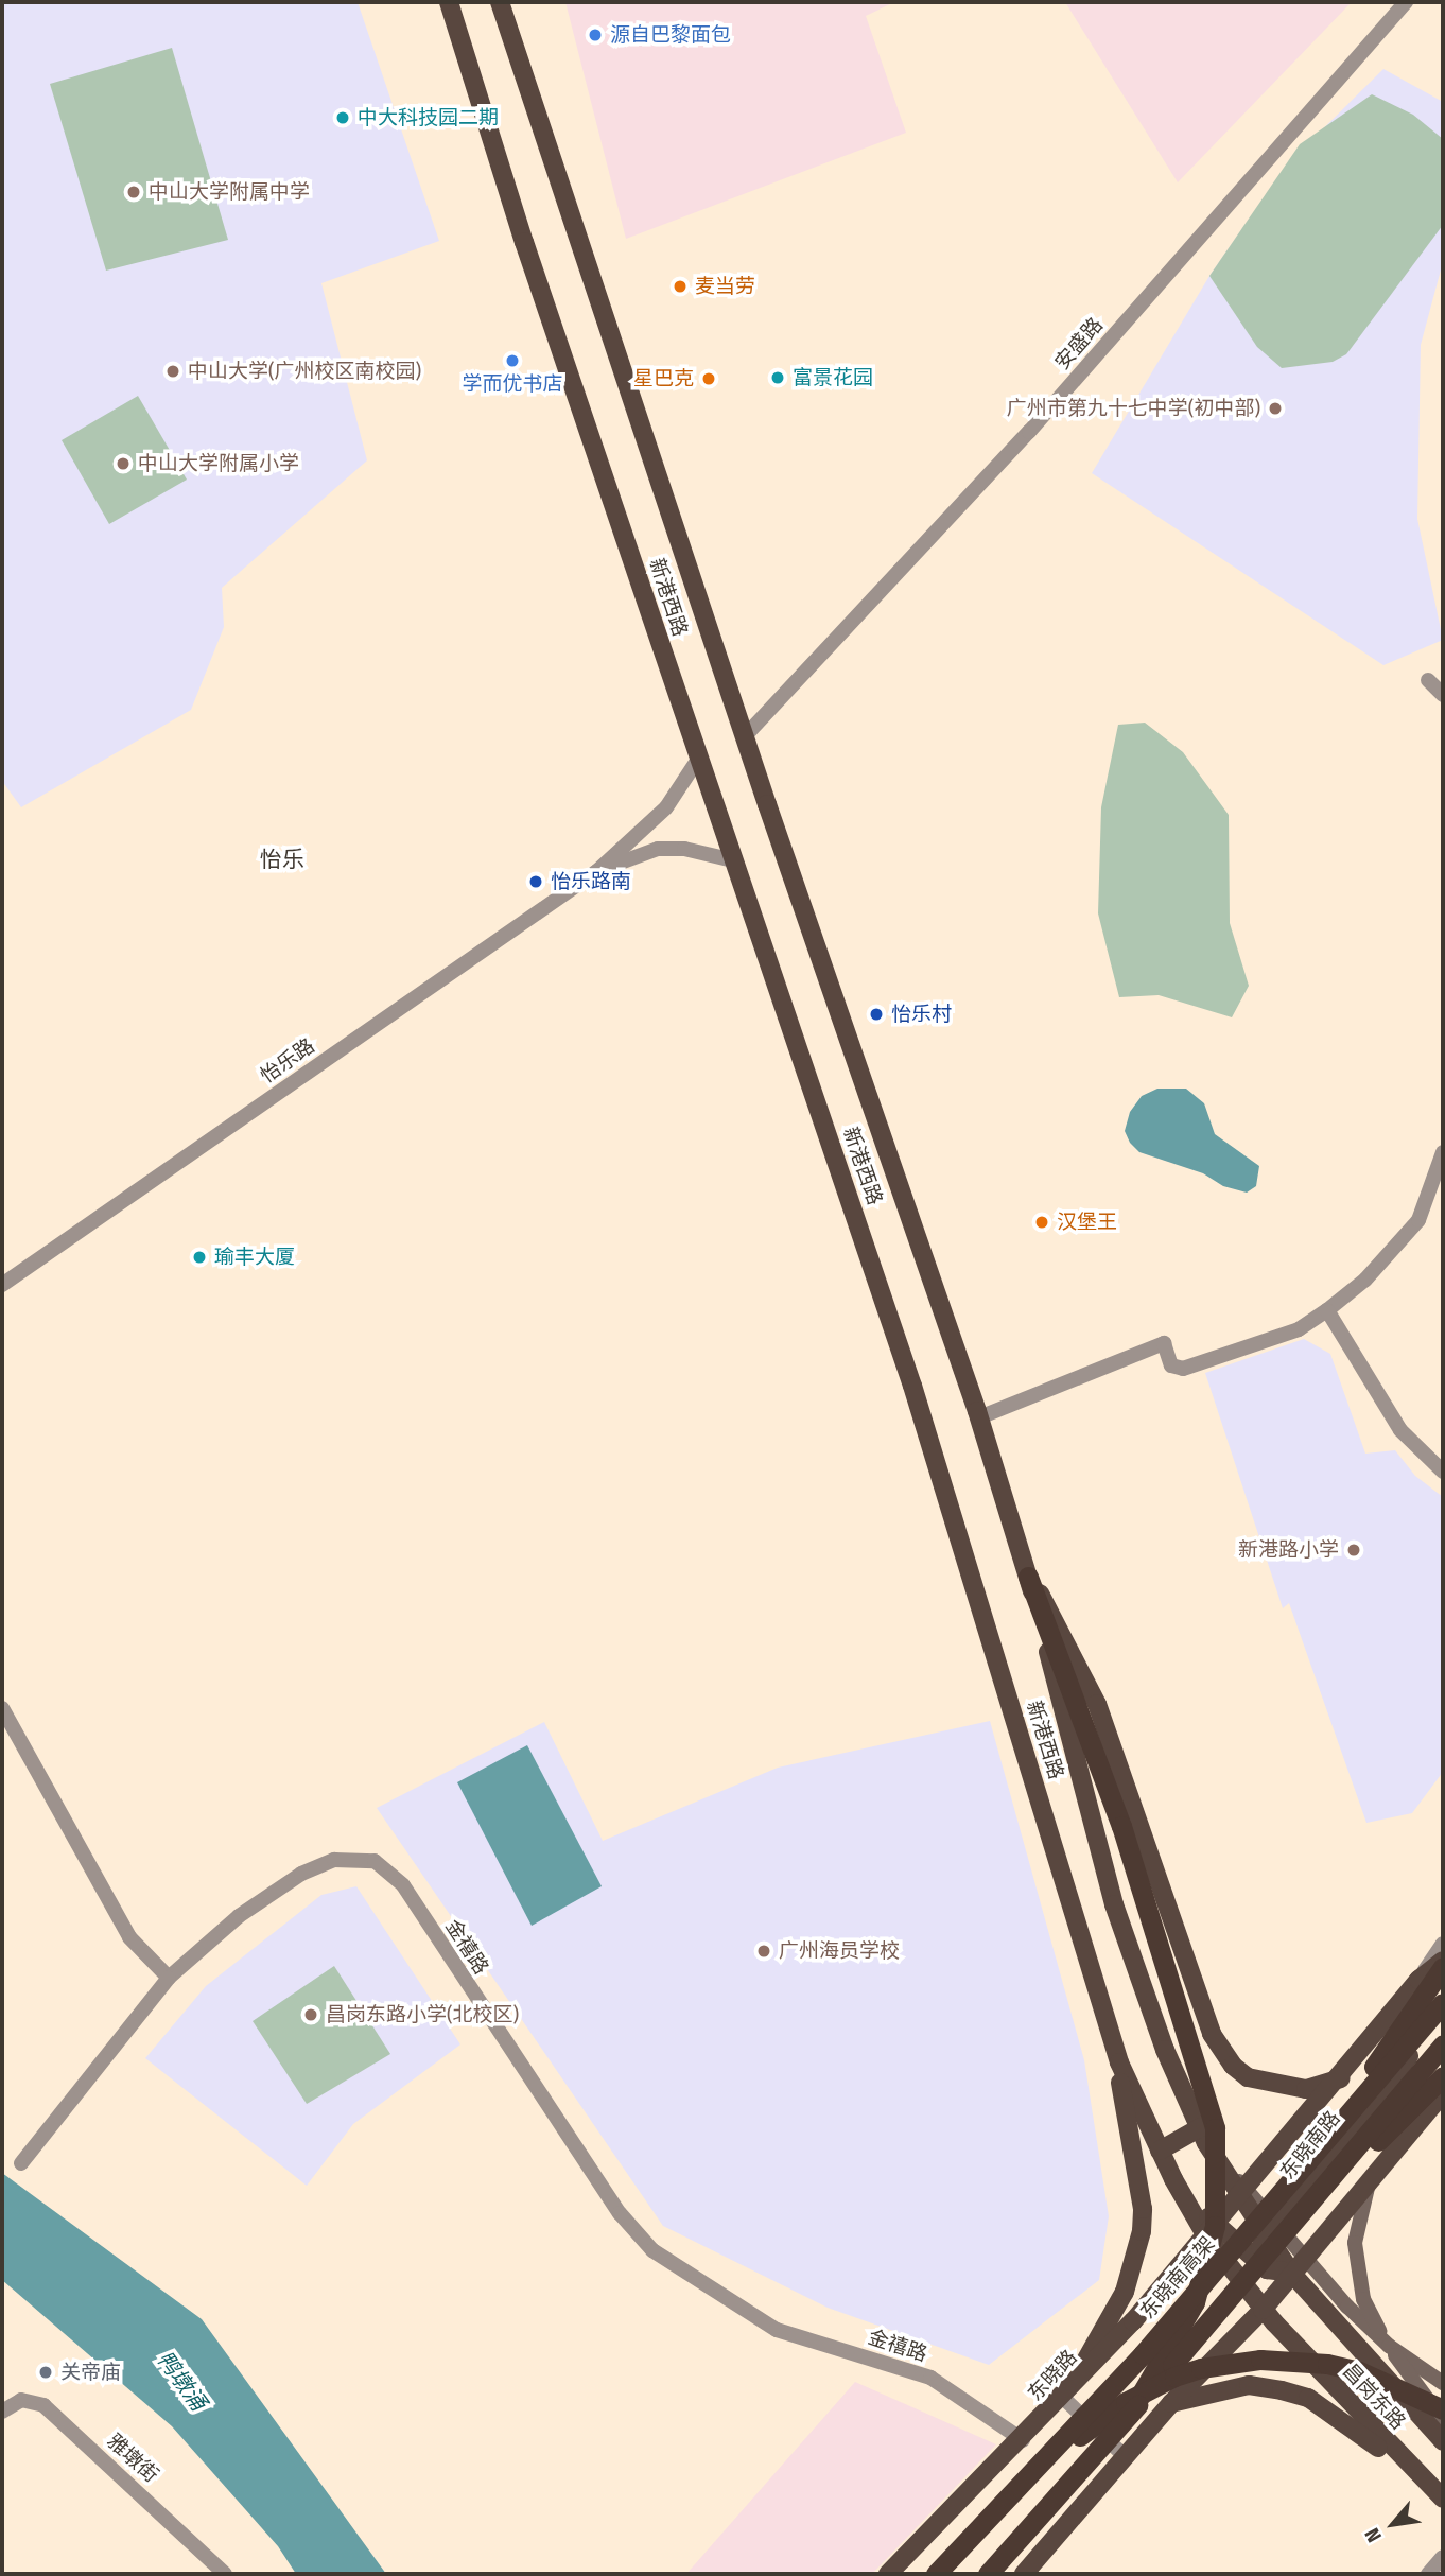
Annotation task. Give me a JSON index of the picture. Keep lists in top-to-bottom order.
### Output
{
  "streets": {
    "highway": ["东晓南高架"],
    "main road": [
      "新港西路",
      "东晓南路",
      "东晓路",
      "昌岗东路"
    ],
    "street": [
      "安盛路",
      "怡乐路",
      "金禧路",
      "雅墩街"
    ]
  },
  "crossings": [
    ["安盛路", "新港西路"],
    ["新港西路", "东晓南路"],
    ["新港西路", "东晓路"],
    ["新港西路", "昌岗东路"],
    ["金禧路", "东晓路"],
    ["东晓南路", "东晓南高架"],
    ["东晓南路", "东晓路"]
  ],
  "districts": ["怡乐"],
  "water": ["鸭墩涌"],
  "places": [
    "源自巴黎面包",
    "中大科技园二期",
    "中山大学附属中学",
    "麦当劳",
    "学而优书店",
    "中山大学(广州校区南校园)",
    "富景花园",
    "星巴克",
    "广州市第九十七中学(初中部)",
    "中山大学附属小学",
    "怡乐路南",
    "怡乐村",
    "汉堡王",
    "瑜丰大厦",
    "新港路小学",
    "广州海员学校",
    "昌岗东路小学(北校区)",
    "关帝庙"
  ],
  "north": "bottom left"
}
